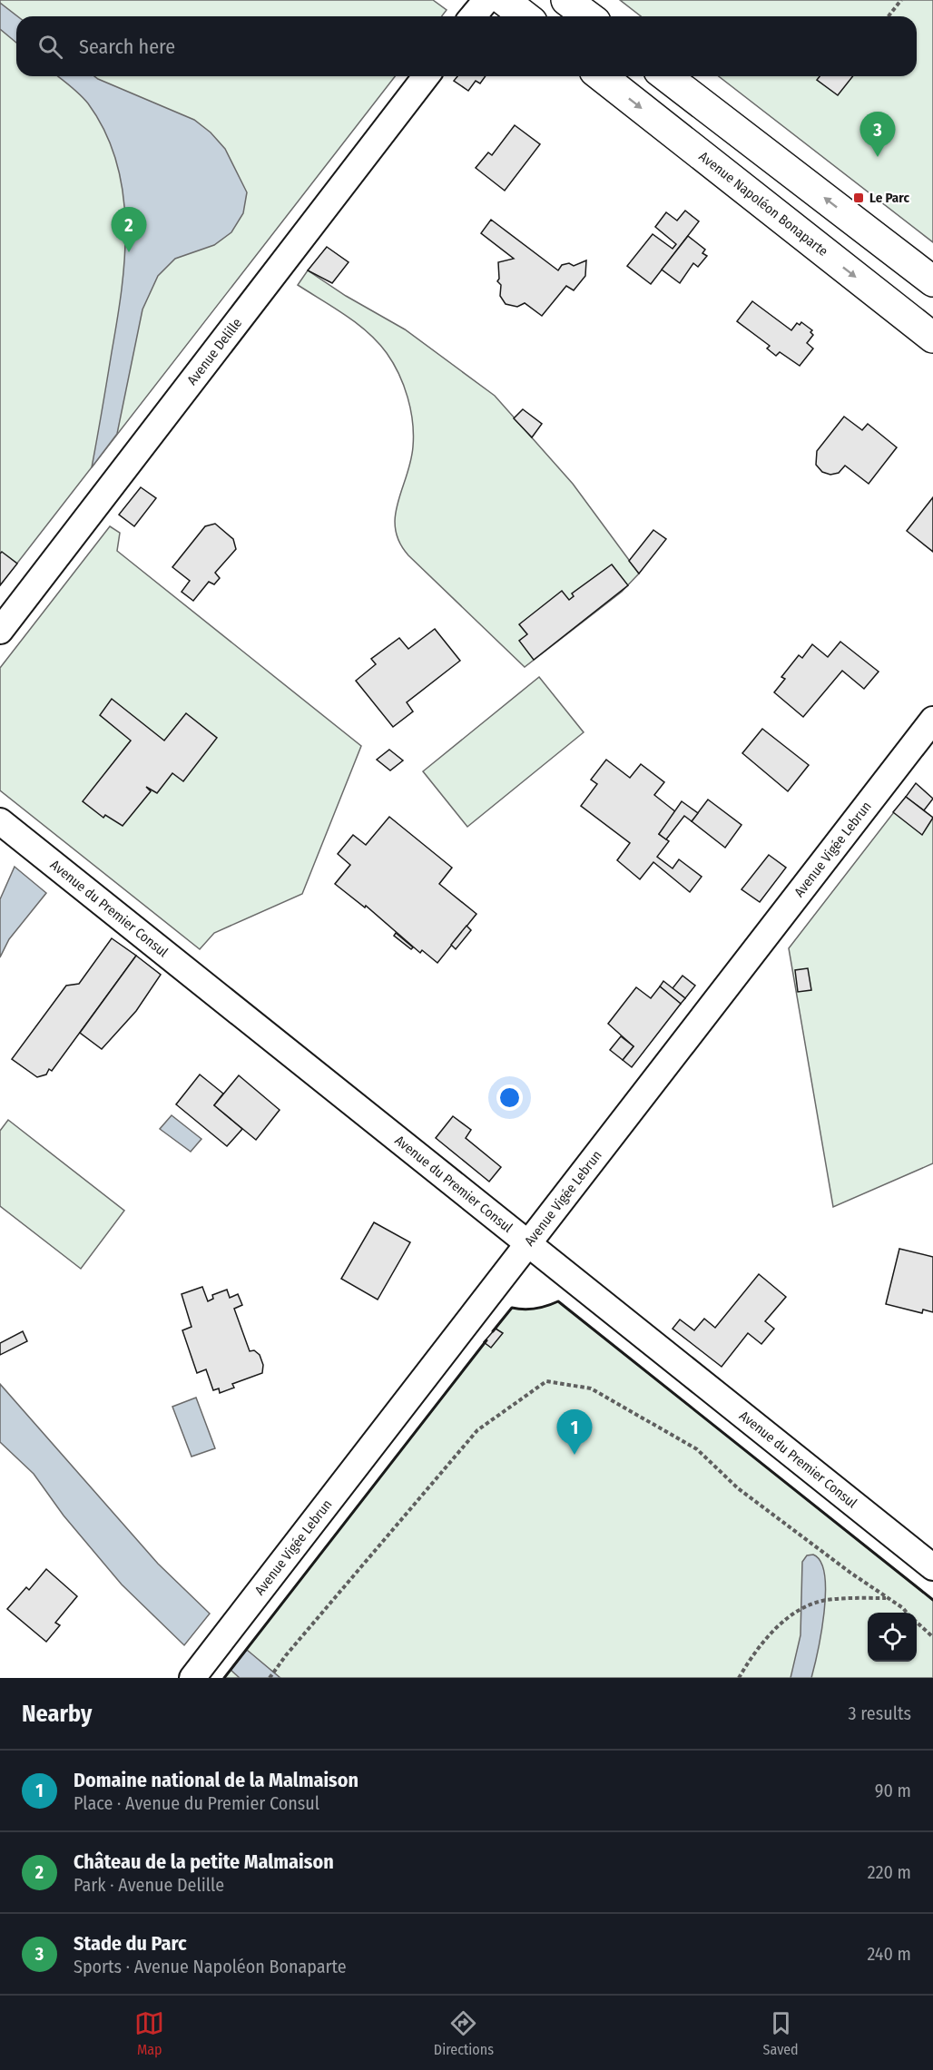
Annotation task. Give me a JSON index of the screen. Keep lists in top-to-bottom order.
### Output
{
  "streets": {
    "main road": ["Avenue Napoléon Bonaparte"],
    "street": ["Avenue Delille", "Avenue Vigée Lebrun", "Avenue du Premier Consul"]
  },
  "crossings": [
    ["Avenue Vigée Lebrun", "Avenue du Premier Consul"]
  ],
  "places": {
    "transit": ["Le Parc"]
  },
  "page": {
    "search": "Search here",
    "pins": ["3", "2", "1"],
    "heading": ["Nearby", "3 results"],
    "list": [
      {
        "mark": "1",
        "name": "Domaine national de la Malmaison",
        "note": "Place · Avenue du Premier Consul",
        "value": "90 m"
      },
      {
        "mark": "2",
        "name": "Château de la petite Malmaison",
        "note": "Park · Avenue Delille",
        "value": "220 m"
      },
      {
        "mark": "3",
        "name": "Stade du Parc",
        "note": "Sports · Avenue Napoléon Bonaparte",
        "value": "240 m"
      }
    ],
    "nav": ["Map", "Directions", "Saved"]
  }
}
